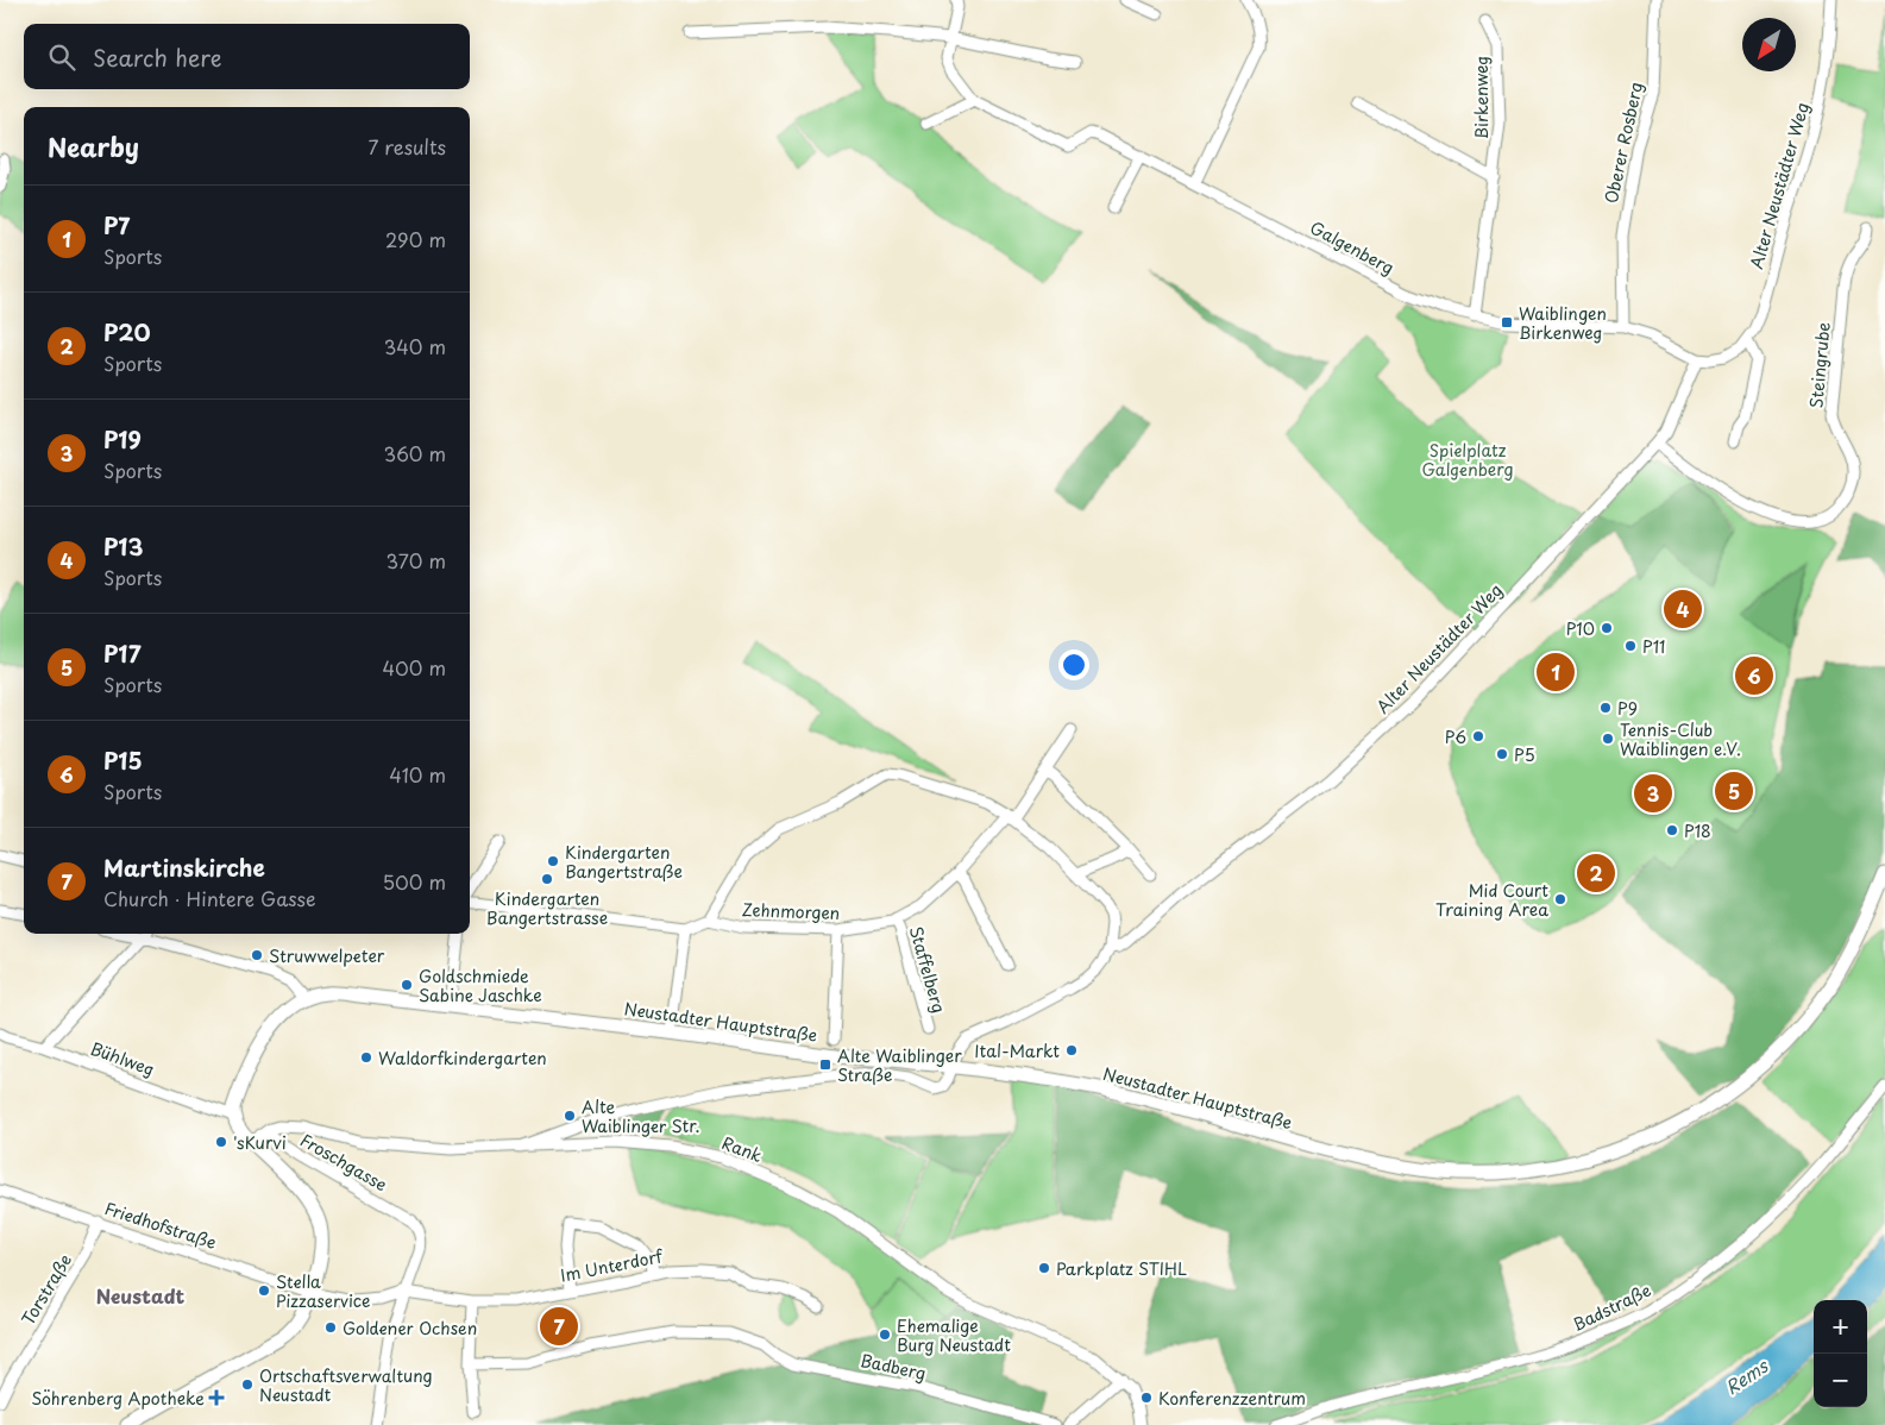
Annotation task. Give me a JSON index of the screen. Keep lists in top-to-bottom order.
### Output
{
  "streets": {
    "street": [
      "Birkenweg",
      "Oberer Rosberg",
      "Alter Neustädter Weg",
      "Galgenberg",
      "Steingrube",
      "Zehnmorgen",
      "Staffelberg",
      "Neustadter Hauptstraße",
      "Bühlweg",
      "Rank",
      "Froschgasse",
      "Friedhofstraße",
      "Im Unterdorf",
      "Torstraße",
      "Badstraße",
      "Badberg"
    ]
  },
  "crossings": [
    ["Birkenweg", "Galgenberg"],
    ["Oberer Rosberg", "Galgenberg"],
    ["Alter Neustädter Weg", "Galgenberg"],
    ["Alter Neustädter Weg", "Steingrube"],
    ["Zehnmorgen", "Staffelberg"],
    ["Neustadter Hauptstraße", "Bühlweg"],
    ["Rank", "Froschgasse"],
    ["Froschgasse", "Friedhofstraße"],
    ["Froschgasse", "Im Unterdorf"],
    ["Friedhofstraße", "Im Unterdorf"],
    ["Friedhofstraße", "Torstraße"]
  ],
  "districts": ["Neustadt"],
  "water": ["Rems"],
  "parks": ["Spielplatz Galgenberg"],
  "places": {
    "transit": ["Waiblingen Birkenweg", "Alte Waiblinger Straße"],
    "other": [
      "P10",
      "P11",
      "P9",
      "P6",
      "Tennis-Club Waiblingen e.V.",
      "P5",
      "P18",
      "Kindergarten Bangertstraße",
      "Kindergarten Bangertstrasse",
      "Mid Court Training Area",
      "Struwwelpeter",
      "Goldschmiede Sabine Jaschke",
      "Ital-Markt",
      "Waldorfkindergarten",
      "Alte Waiblinger Str.",
      "'sKurvi",
      "Parkplatz STIHL",
      "Stella Pizzaservice",
      "Goldener Ochsen",
      "Ehemalige Burg Neustadt",
      "Ortschaftsverwaltung Neustadt",
      "Konferenzzentrum"
    ],
    "health": ["Söhrenberg Apotheke"]
  },
  "north": "bottom left",
  "page": {
    "search": "Search here",
    "heading": ["Nearby", "7 results"],
    "list": [
      {
        "mark": "1",
        "name": "P7",
        "note": "Sports",
        "value": "290 m"
      },
      {
        "mark": "2",
        "name": "P20",
        "note": "Sports",
        "value": "340 m"
      },
      {
        "mark": "3",
        "name": "P19",
        "note": "Sports",
        "value": "360 m"
      },
      {
        "mark": "4",
        "name": "P13",
        "note": "Sports",
        "value": "370 m"
      },
      {
        "mark": "5",
        "name": "P17",
        "note": "Sports",
        "value": "400 m"
      },
      {
        "mark": "6",
        "name": "P15",
        "note": "Sports",
        "value": "410 m"
      },
      {
        "mark": "7",
        "name": "Martinskirche",
        "note": "Church · Hintere Gasse",
        "value": "500 m"
      }
    ],
    "pins": [
      "4",
      "1",
      "6",
      "5",
      "3",
      "2",
      "7"
    ],
    "map_buttons": ["+", "−"]
  }
}
